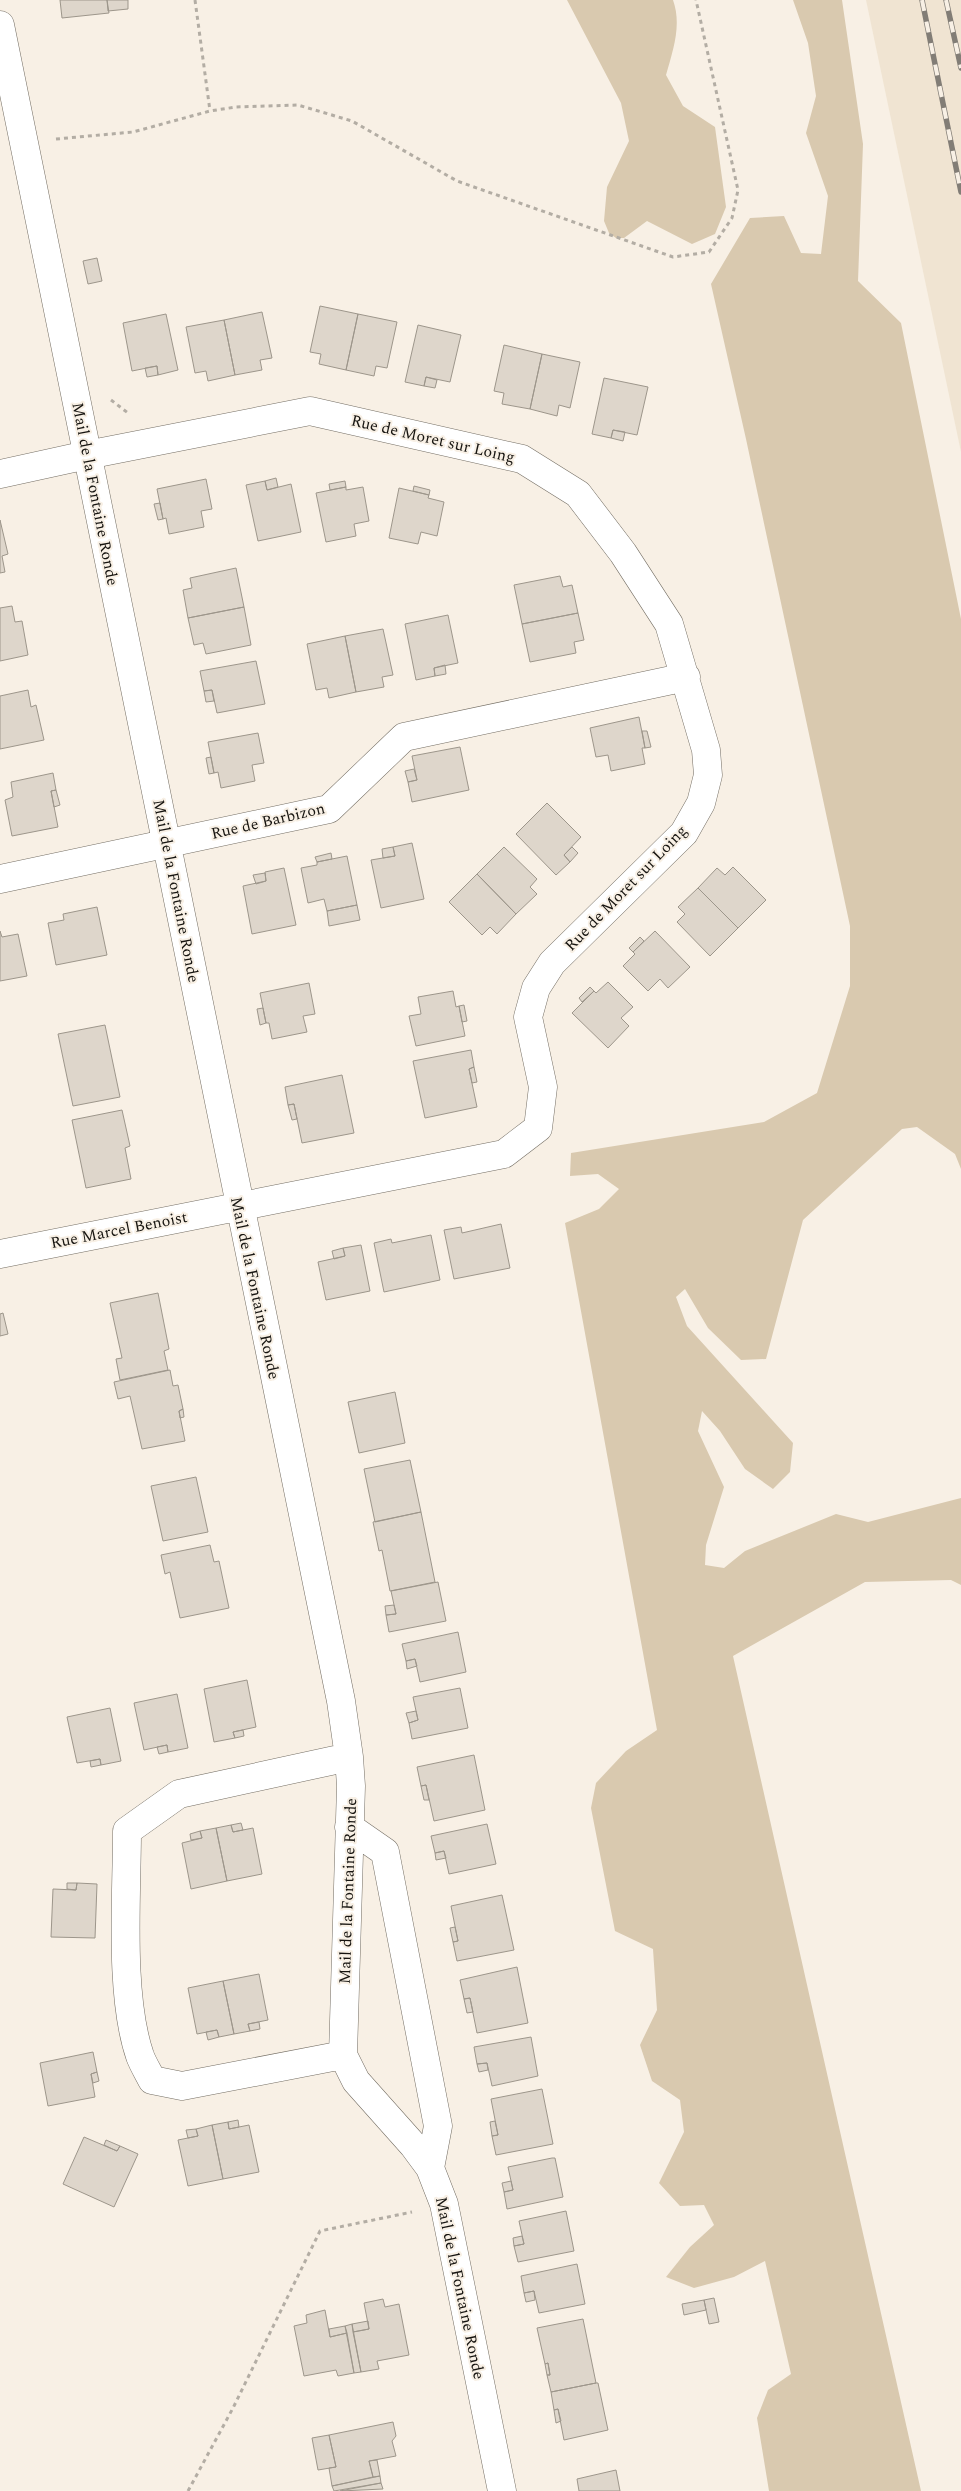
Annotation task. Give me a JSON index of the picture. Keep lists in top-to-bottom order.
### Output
{
  "streets": {
    "street": [
      "Rue de Moret sur Loing",
      "Mail de la Fontaine Ronde",
      "Rue de Barbizon",
      "Rue Marcel Benoist"
    ]
  },
  "crossings": [
    ["Rue de Moret sur Loing", "Mail de la Fontaine Ronde"],
    ["Rue de Moret sur Loing", "Rue de Barbizon"],
    ["Rue de Moret sur Loing", "Rue Marcel Benoist"],
    ["Mail de la Fontaine Ronde", "Rue de Barbizon"],
    ["Mail de la Fontaine Ronde", "Rue Marcel Benoist"]
  ]
}
